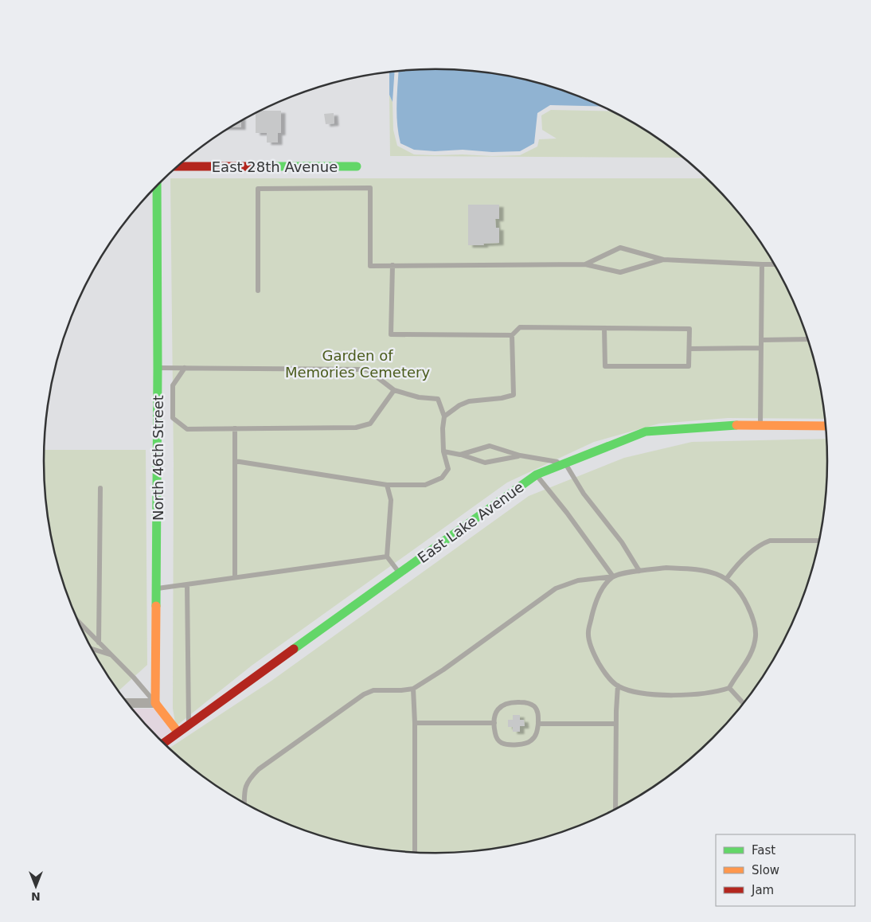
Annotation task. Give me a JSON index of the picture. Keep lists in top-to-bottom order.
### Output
{
  "streets": {
    "street": ["East 28th Avenue", "North 46th Street", "East Lake Avenue"]
  },
  "parks": ["Garden of Memories Cemetery"],
  "legend": ["Fast", "Slow", "Jam"],
  "north": "bottom"
}
